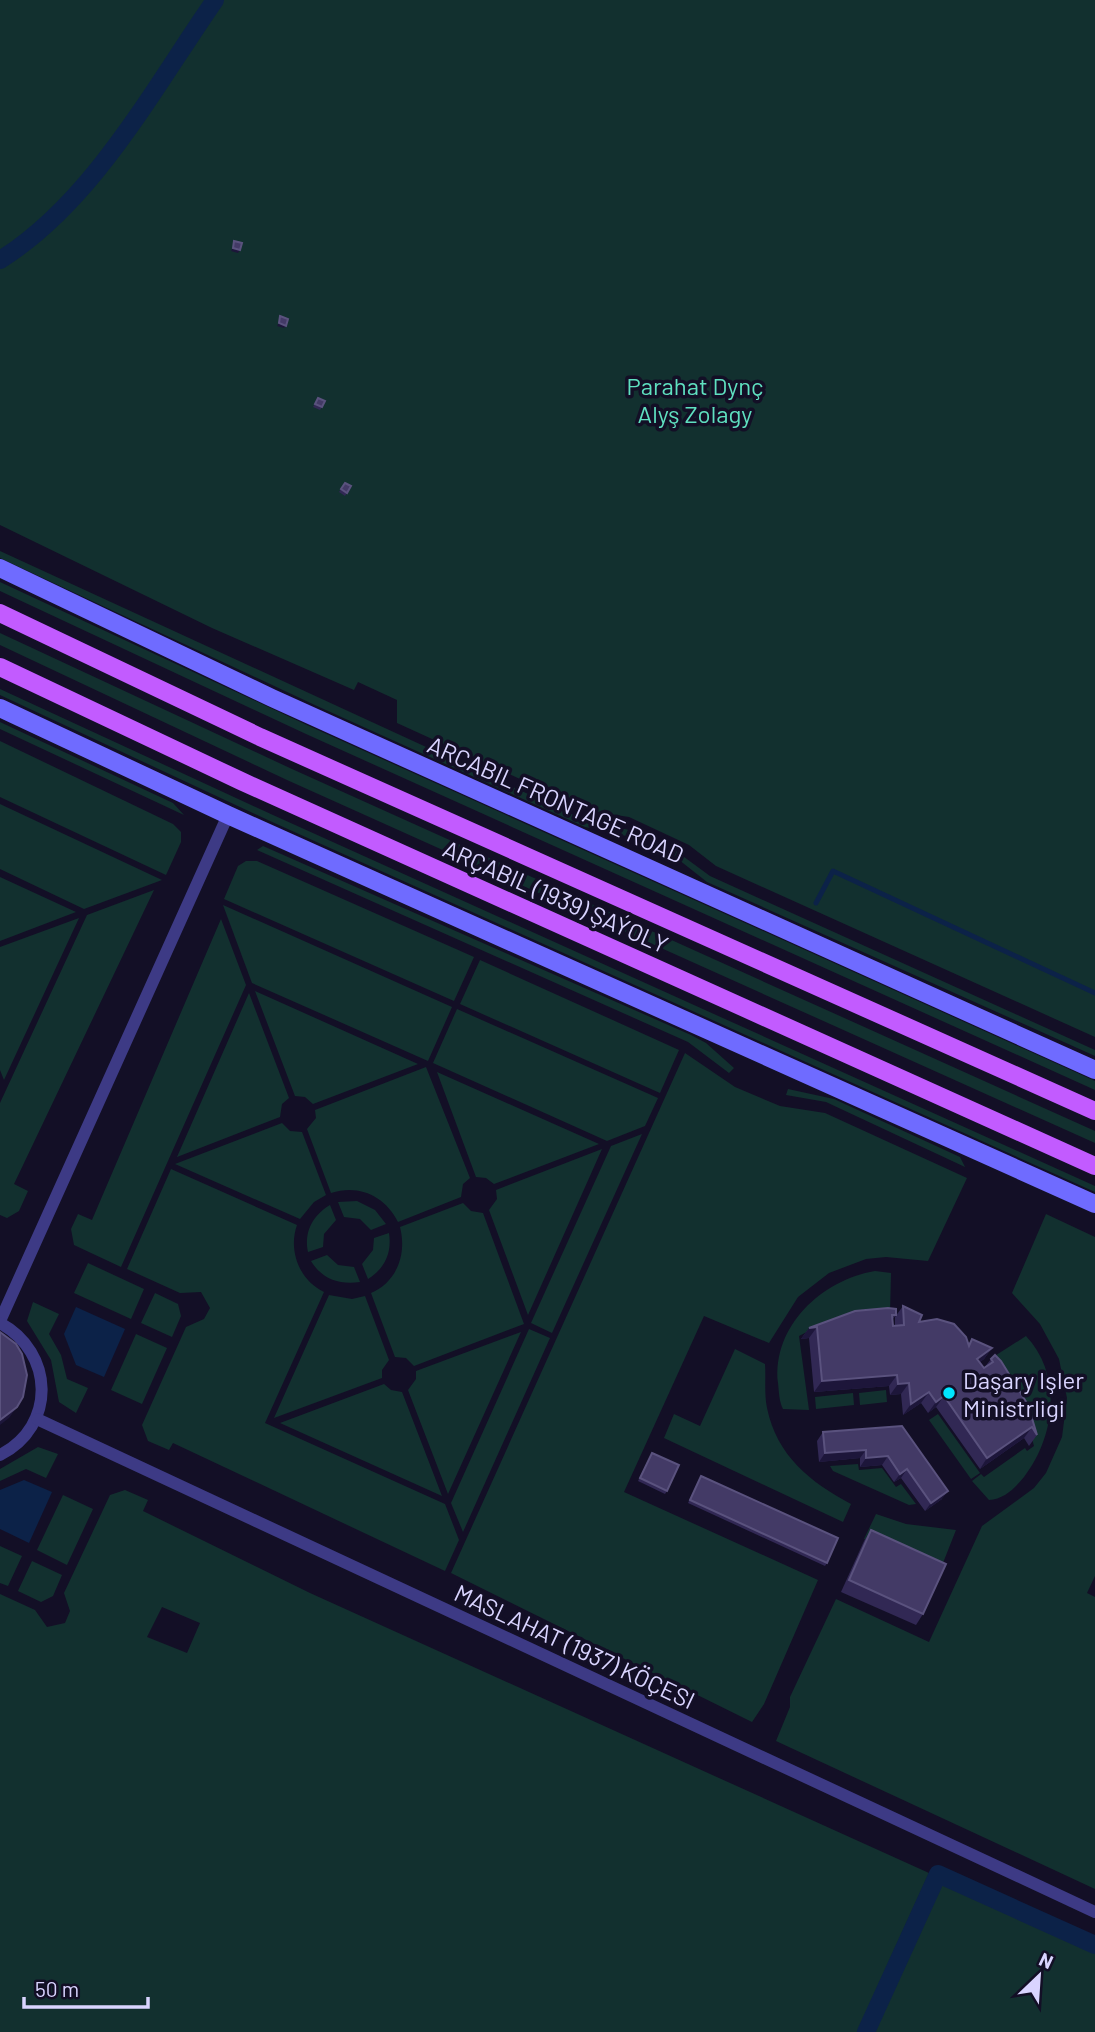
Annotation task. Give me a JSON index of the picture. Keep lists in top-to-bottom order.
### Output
{
  "streets": {
    "main road": ["ARÇABIL (1939) ŞAÝOLY"],
    "street": ["ARCABIL FRONTAGE ROAD", "MASLAHAT (1937) KÖÇESI"]
  },
  "parks": ["Parahat Dynç Alyş Zolagy"],
  "places": ["Daşary Işler Ministrligi"],
  "scale_bar": "50 m",
  "north": "top right"
}
